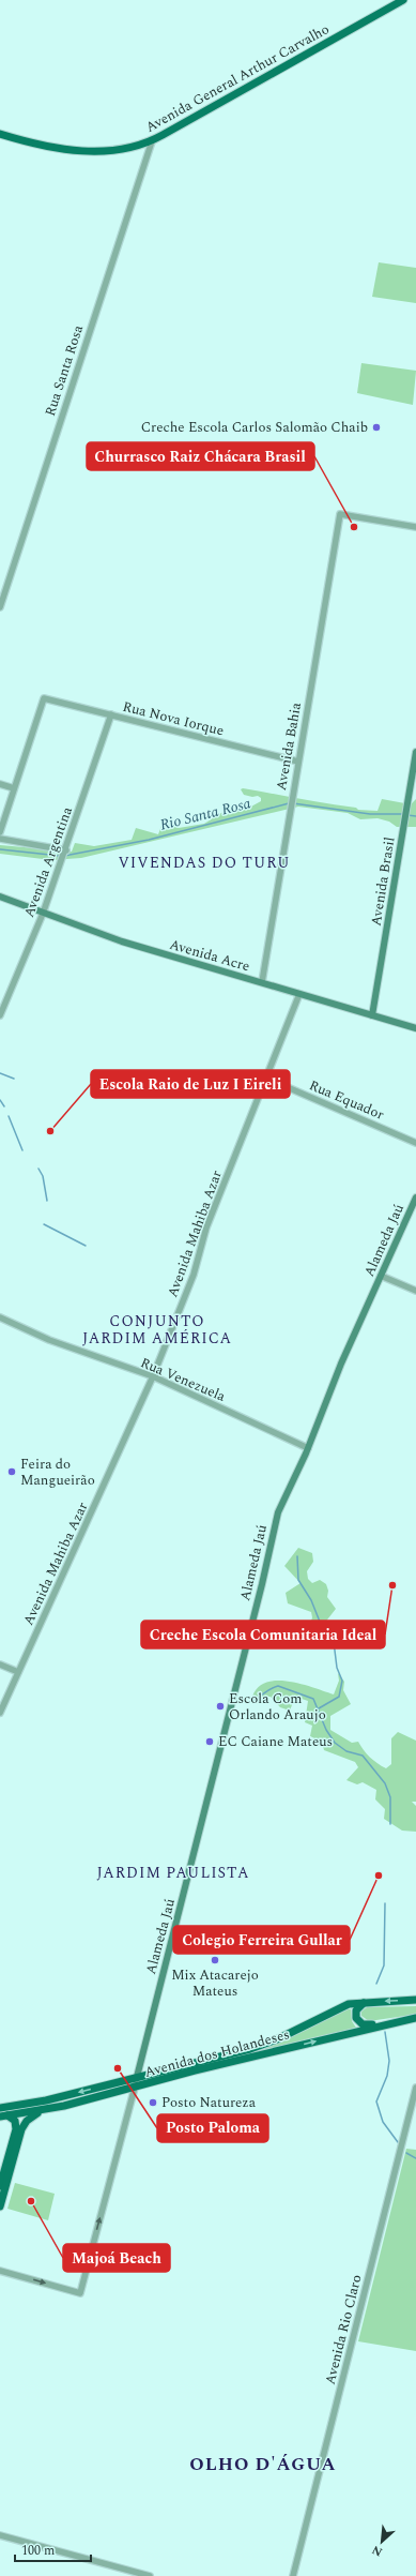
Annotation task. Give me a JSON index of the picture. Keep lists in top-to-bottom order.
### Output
{
  "streets": {
    "main road": [
      "Avenida General Arthur Carvalho",
      "Avenida Brasil",
      "Avenida Acre",
      "Alameda Jaú",
      "Avenida dos Holandeses"
    ],
    "street": [
      "Rua Santa Rosa",
      "Rua Nova Iorque",
      "Avenida Bahia",
      "Avenida Argentina",
      "Rua Equador",
      "Avenida Mahiba Azar",
      "Rua Venezuela",
      "Avenida Rio Claro"
    ]
  },
  "crossings": [
    ["Avenida General Arthur Carvalho", "Rua Santa Rosa"],
    ["Rua Nova Iorque", "Avenida Bahia"],
    ["Rua Nova Iorque", "Avenida Argentina"],
    ["Avenida Bahia", "Avenida Acre"],
    ["Avenida Argentina", "Avenida Acre"],
    ["Avenida Brasil", "Avenida Acre"],
    ["Avenida Acre", "Avenida Mahiba Azar"],
    ["Rua Equador", "Avenida Mahiba Azar"],
    ["Avenida Mahiba Azar", "Rua Venezuela"],
    ["Alameda Jaú", "Rua Venezuela"],
    ["Alameda Jaú", "Avenida dos Holandeses"]
  ],
  "districts": [
    "VIVENDAS DO TURU",
    "CONJUNTO JARDIM AMÉRICA",
    "JARDIM PAULISTA",
    "OLHO D'ÁGUA"
  ],
  "water": ["Rio Santa Rosa"],
  "places": [
    "Creche Escola Carlos Salomão Chaib",
    "Churrasco Raiz Chácara Brasil",
    "Escola Raio de Luz I Eireli",
    "Feira do Mangueirão",
    "Creche Escola Comunitaria Ideal",
    "Escola Com Orlando Araujo",
    "EC Caiane Mateus",
    "Colegio Ferreira Gullar",
    "Mix Atacarejo Mateus",
    "Posto Paloma",
    "Posto Natureza",
    "Majoá Beach"
  ],
  "scale_bar": "100 m",
  "north": "bottom left"
}
